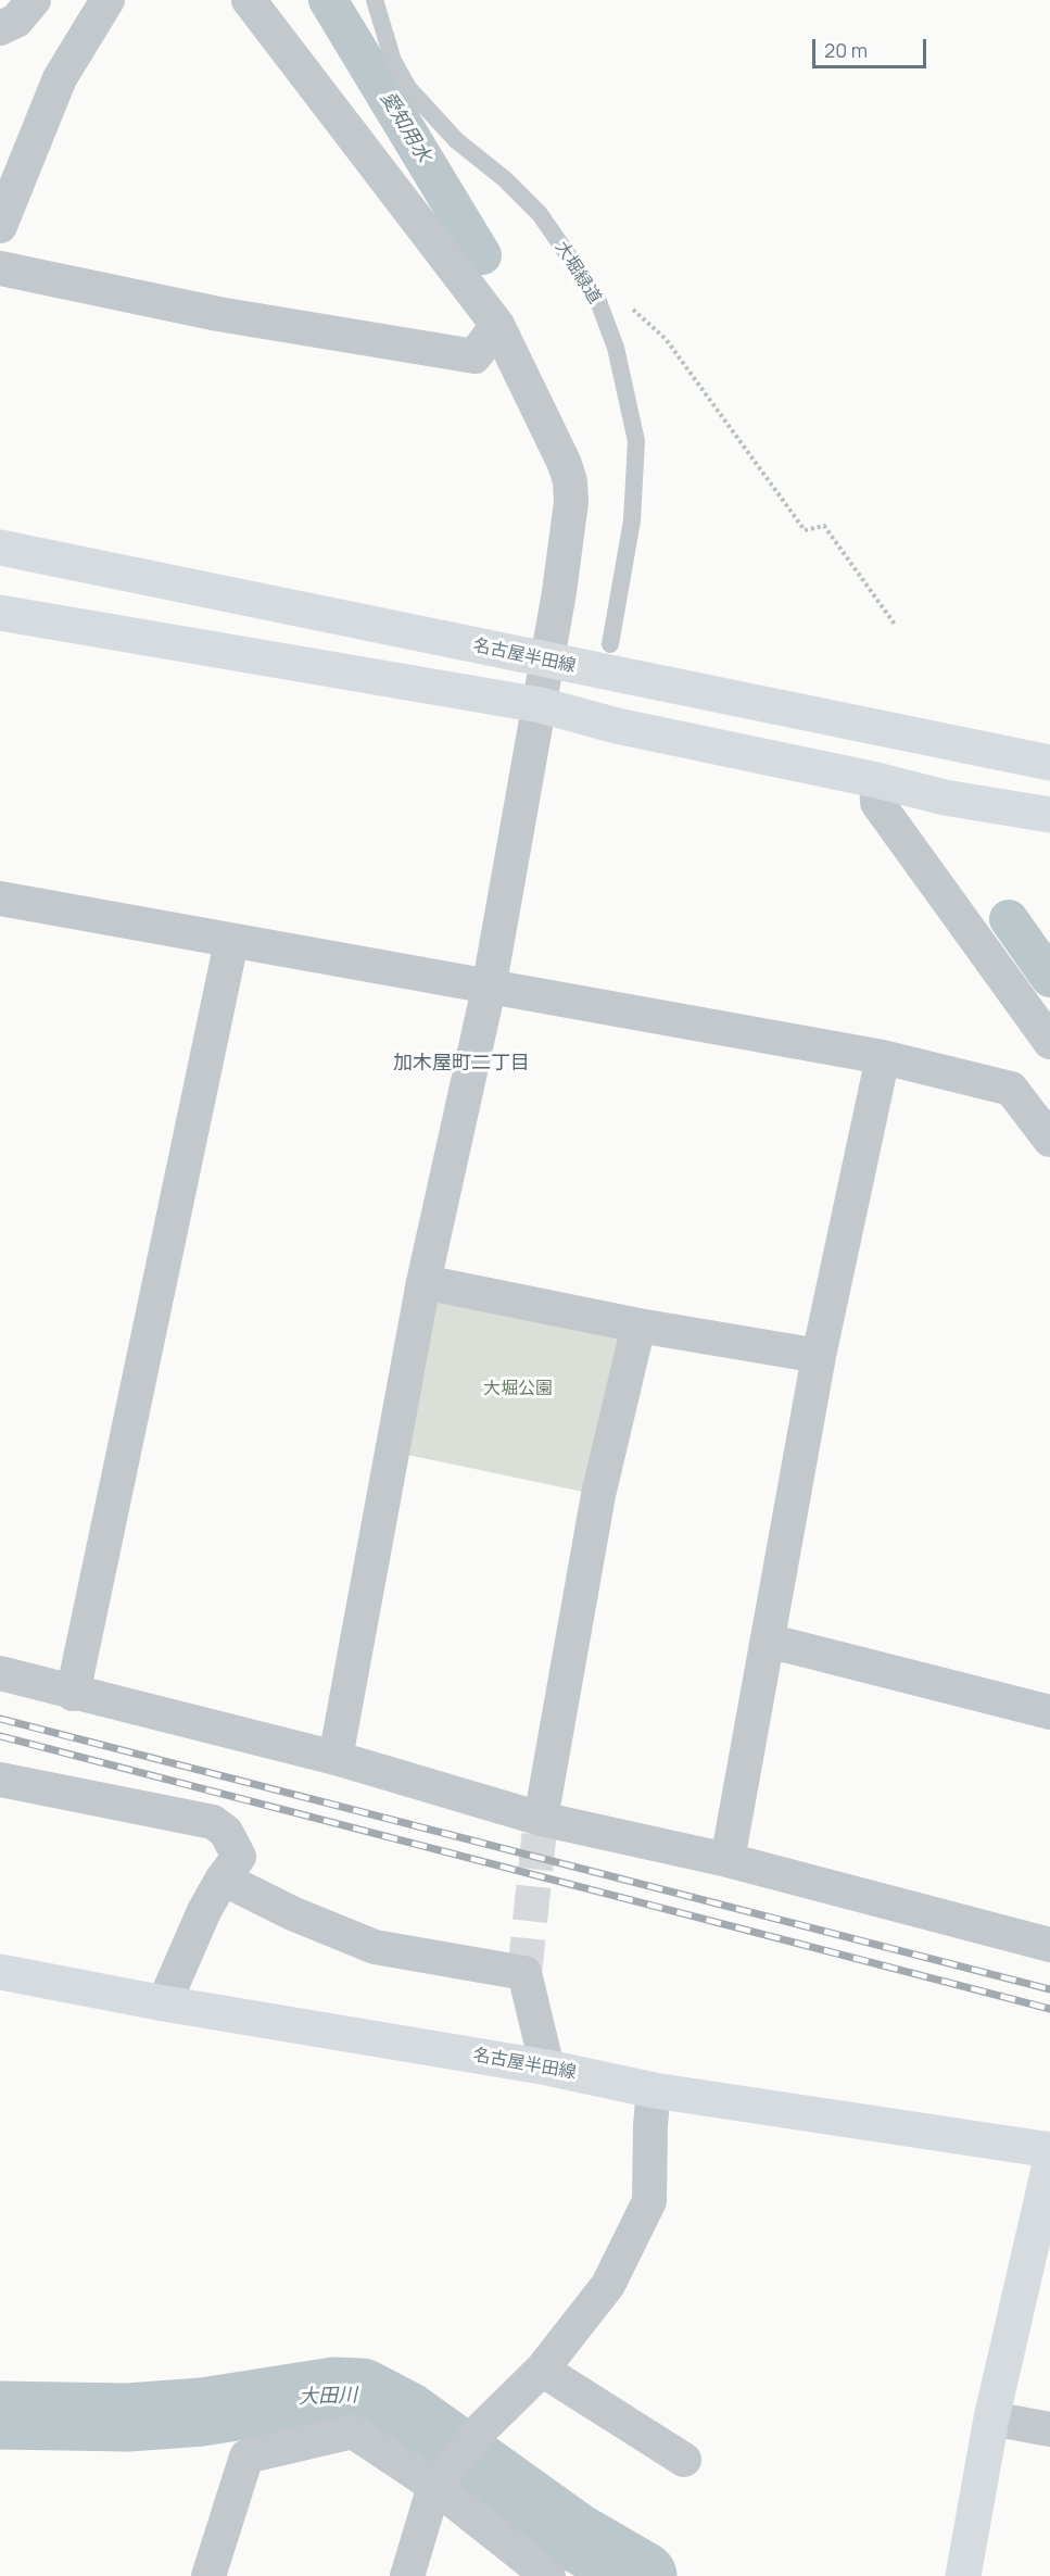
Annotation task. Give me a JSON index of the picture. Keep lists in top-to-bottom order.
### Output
{
  "streets": {
    "main road": ["名古屋半田線"],
    "lane": ["大堀緑道"]
  },
  "districts": ["加木屋町二丁目"],
  "water": ["愛知用水", "大田川"],
  "parks": ["大堀公園"],
  "scale_bar": "20 m"
}
